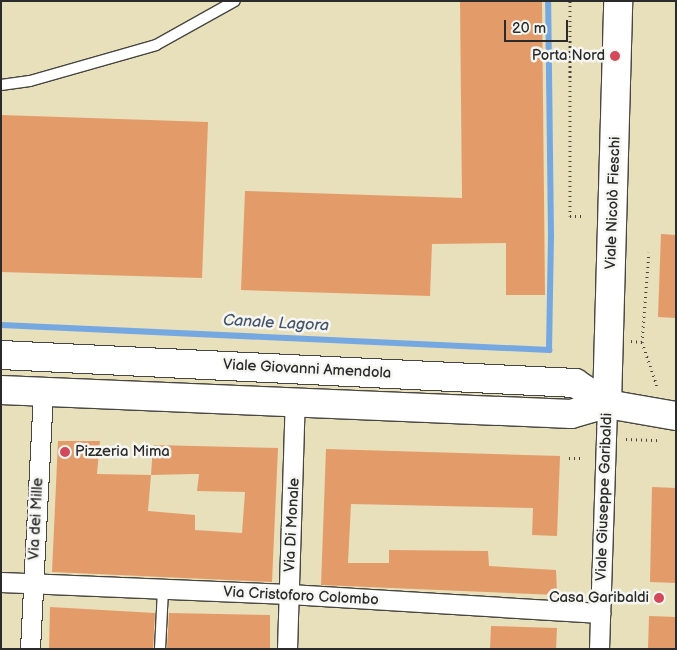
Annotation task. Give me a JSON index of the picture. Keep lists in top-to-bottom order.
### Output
{
  "streets": {
    "main road": ["Viale Nicolò Fieschi", "Viale Giovanni Amendola"],
    "street": [
      "Viale Giuseppe Garibaldi",
      "Via dei Mille",
      "Via Di Monale",
      "Via Cristoforo Colombo"
    ]
  },
  "crossings": [
    ["Viale Nicolò Fieschi", "Viale Giovanni Amendola"],
    ["Viale Nicolò Fieschi", "Viale Giuseppe Garibaldi"],
    ["Viale Giovanni Amendola", "Viale Giuseppe Garibaldi"],
    ["Viale Giovanni Amendola", "Via dei Mille"],
    ["Viale Giovanni Amendola", "Via Di Monale"],
    ["Viale Giuseppe Garibaldi", "Via Cristoforo Colombo"],
    ["Via dei Mille", "Via Cristoforo Colombo"],
    ["Via Di Monale", "Via Cristoforo Colombo"]
  ],
  "water": ["Canale Lagora"],
  "places": ["Porta Nord", "Pizzeria Mima", "Casa Garibaldi"],
  "scale_bar": "20 m"
}
